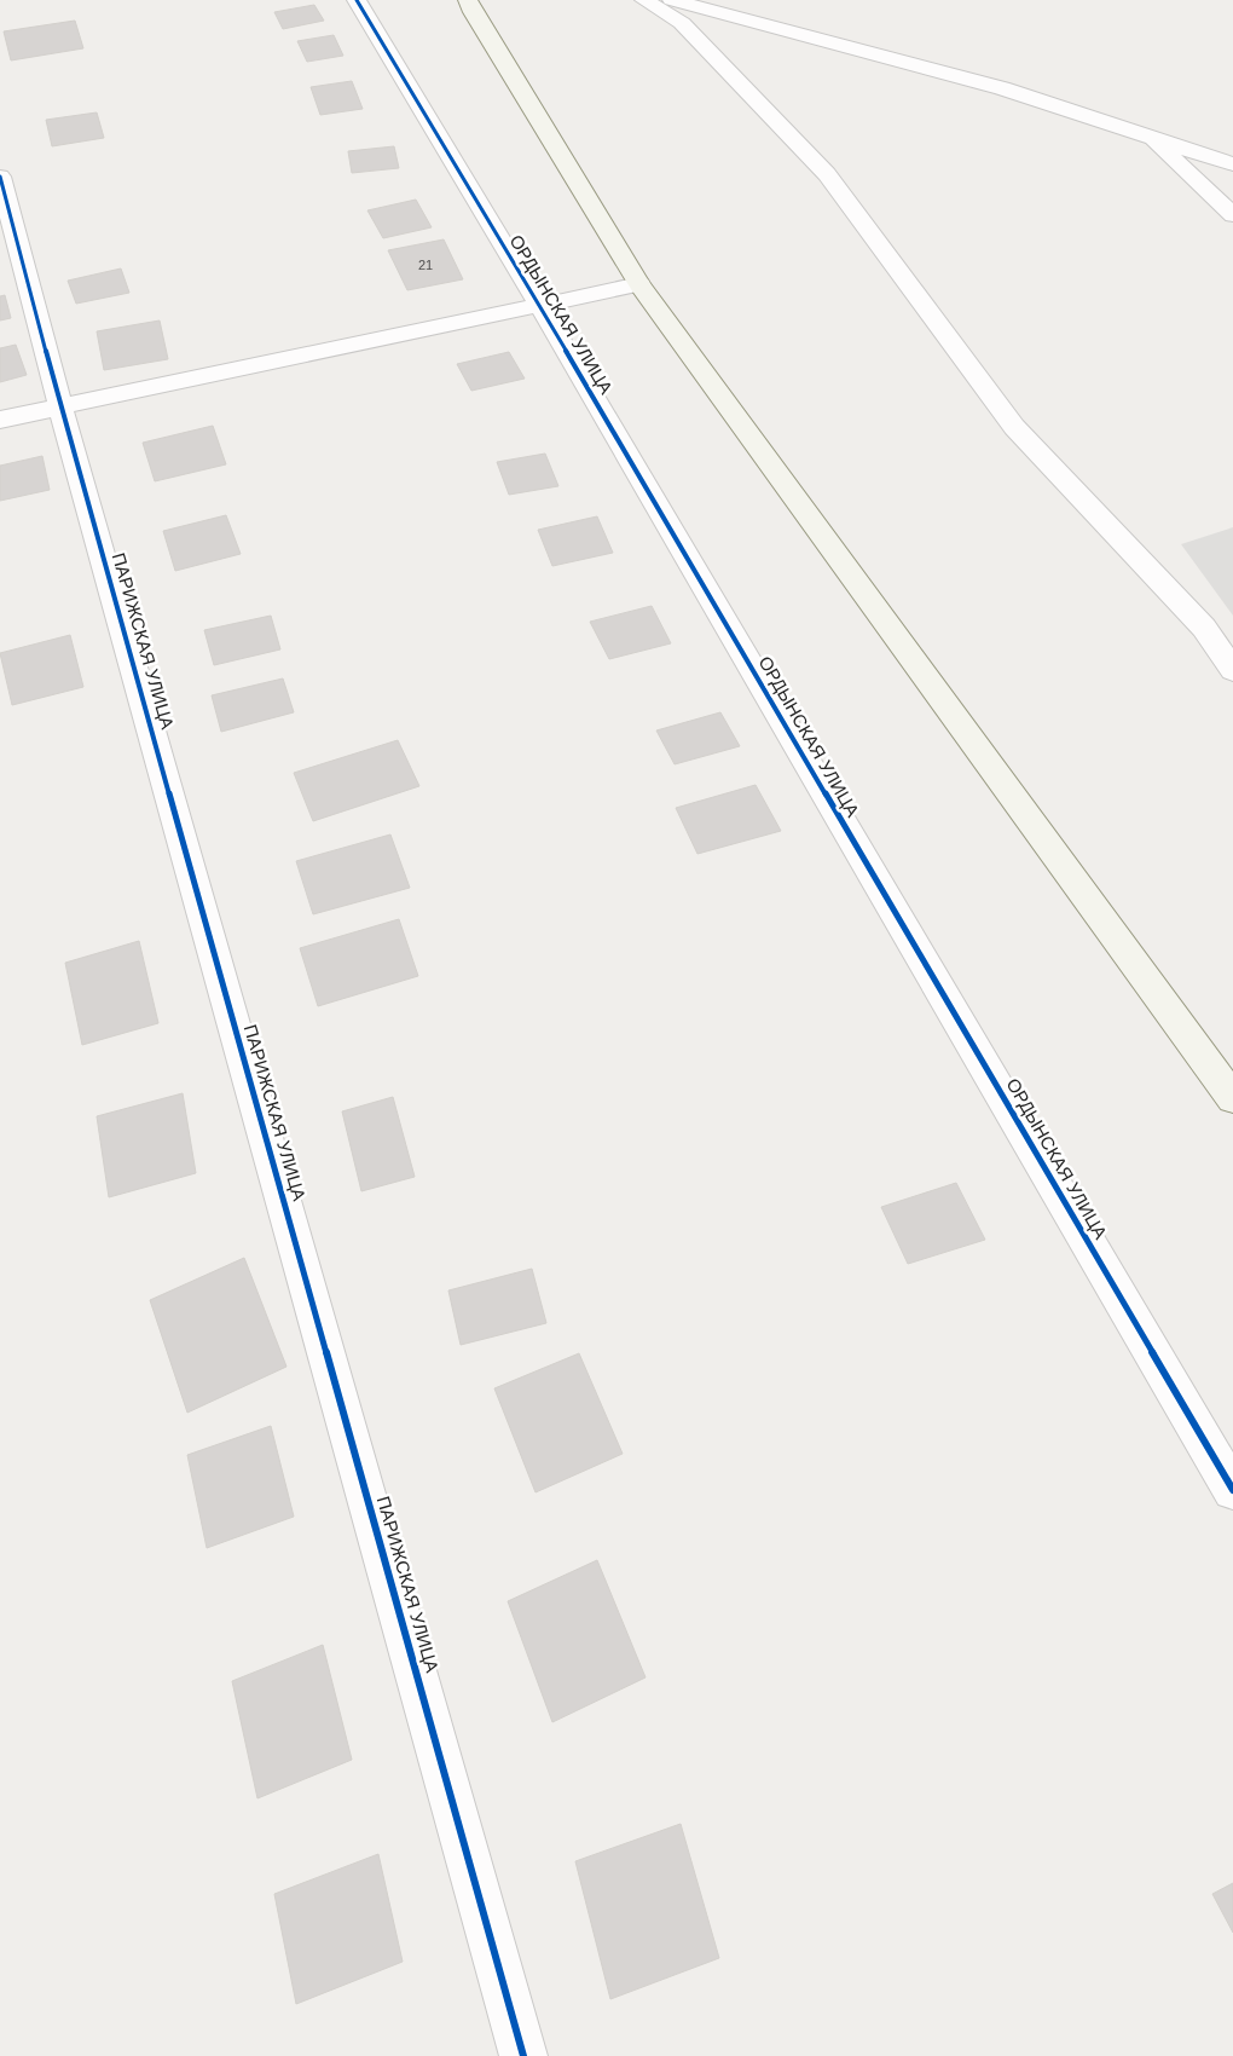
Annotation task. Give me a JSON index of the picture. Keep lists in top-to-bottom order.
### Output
{
  "streets": {
    "street": ["ОРДЫНСКАЯ УЛИЦА", "ПАРИЖСКАЯ УЛИЦА"]
  },
  "house_numbers": ["21"]
}
